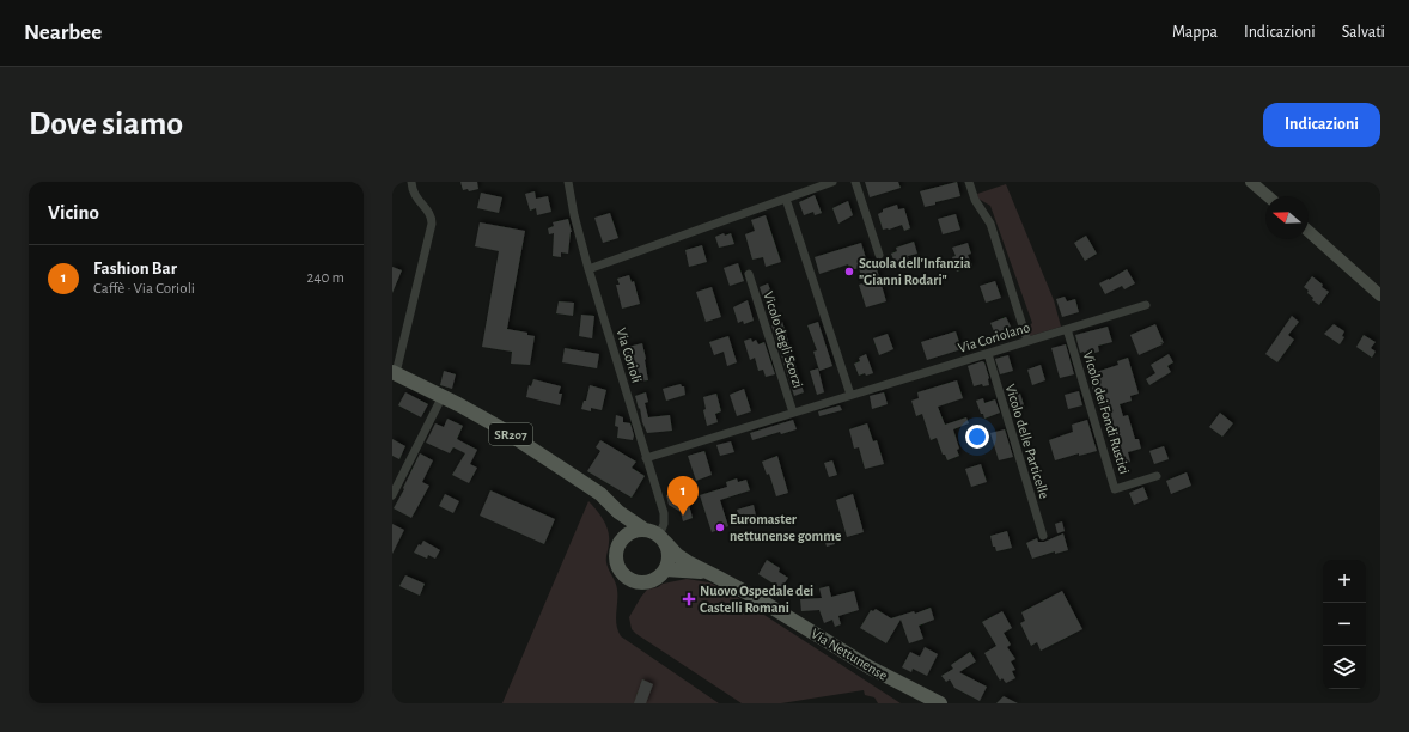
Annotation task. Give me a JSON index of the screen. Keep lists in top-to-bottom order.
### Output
{
  "streets": {
    "main road": ["SR207", "Via Nettunense"],
    "street": [
      "Via Coriolano",
      "Vicolo degli Scorzi",
      "Via Corioli",
      "Vicolo dei Fondi Rustici",
      "Vicolo delle Particelle"
    ]
  },
  "crossings": [
    ["Via Coriolano", "Vicolo degli Scorzi"],
    ["Via Coriolano", "Via Corioli"],
    ["Via Coriolano", "Vicolo dei Fondi Rustici"],
    ["Via Coriolano", "Vicolo delle Particelle"],
    ["Via Corioli", "SR207"],
    ["Via Corioli", "Via Nettunense"],
    ["SR207", "Via Nettunense"]
  ],
  "places": {
    "other": ["Scuola dell'Infanzia \"Gianni Rodari\"", "Euromaster nettunense gomme"],
    "health": ["Nuovo Ospedale dei Castelli Romani"]
  },
  "north": "left",
  "page": {
    "header": "Nearbee",
    "nav": ["Mappa", "Indicazioni", "Salvati"],
    "buttons": "Indicazioni",
    "title": "Dove siamo",
    "heading": "Vicino",
    "list": [
      {
        "mark": "1",
        "name": "Fashion Bar",
        "note": "Caffè · Via Corioli",
        "value": "240 m"
      }
    ],
    "pins": "1",
    "map_buttons": ["+", "−"]
  }
}
